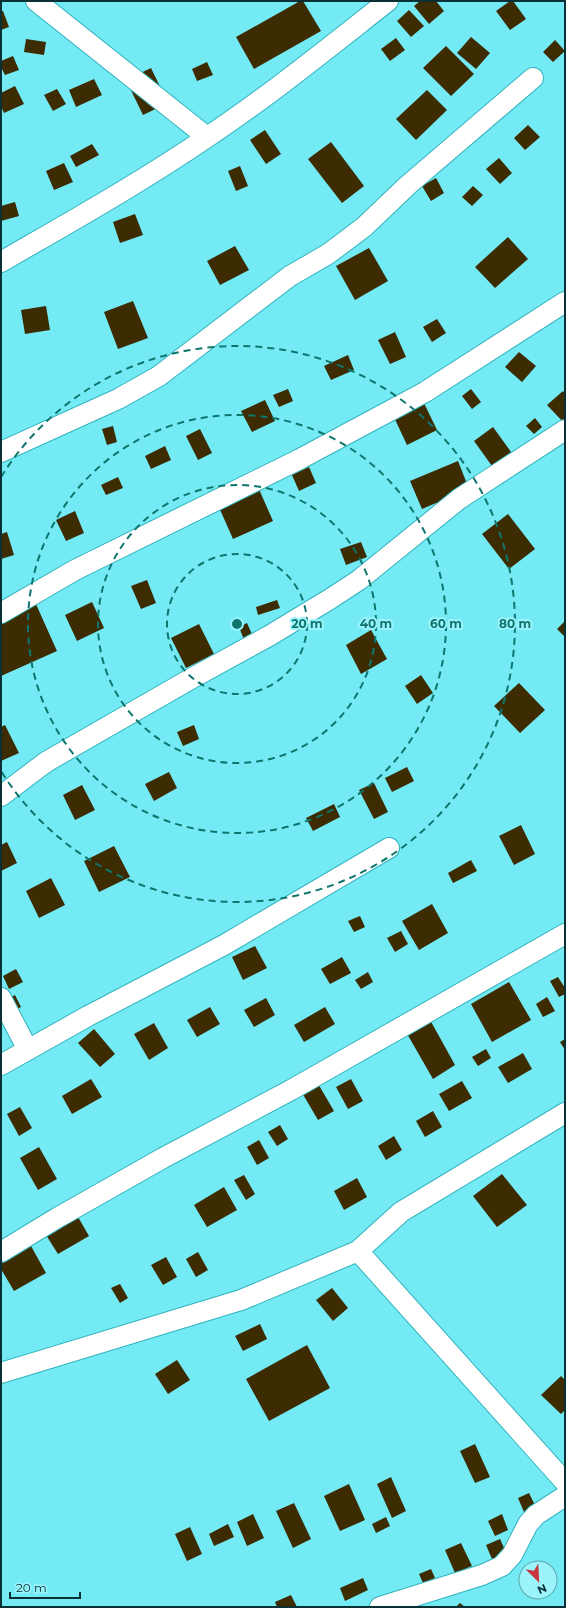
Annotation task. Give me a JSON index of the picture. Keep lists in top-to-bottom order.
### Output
{
  "scale_bar": "20 m",
  "north": "bottom right",
  "rings": [
    "20 m",
    "40 m",
    "60 m",
    "80 m"
  ]
}
